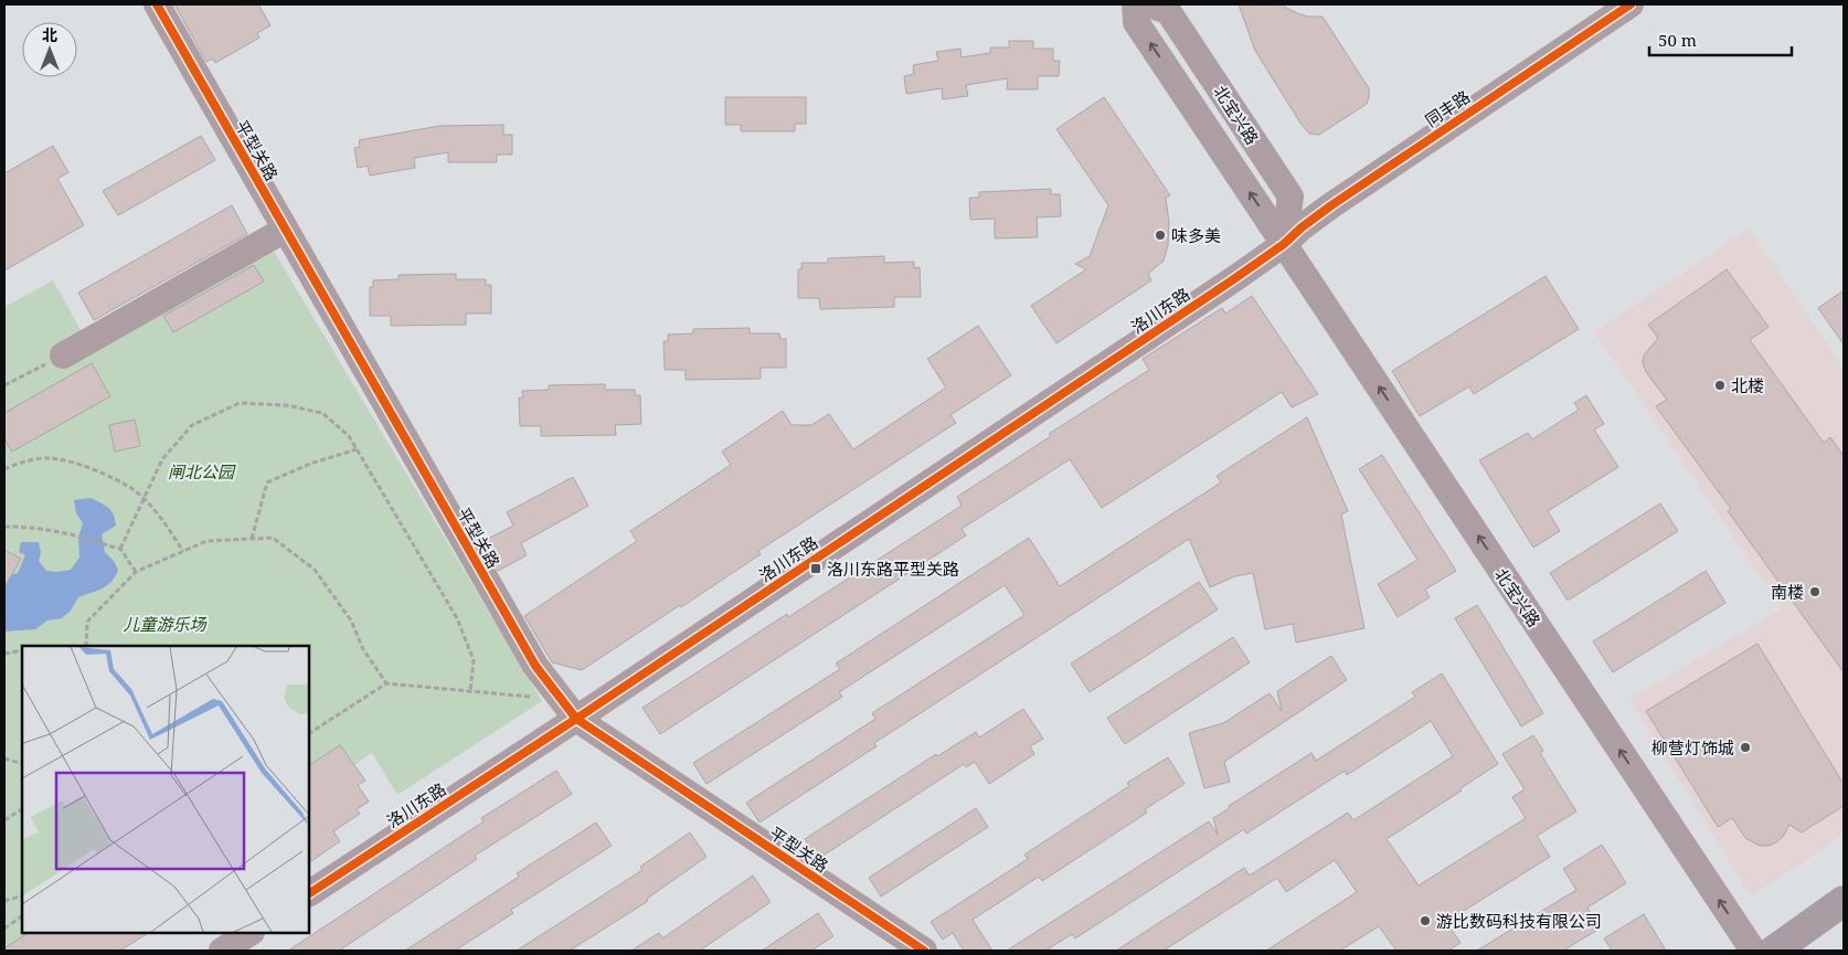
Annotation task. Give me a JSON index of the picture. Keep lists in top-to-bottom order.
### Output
{
  "streets": {
    "street": [
      "同丰路",
      "北宝兴路",
      "平型关路",
      "洛川东路"
    ]
  },
  "crossings": [
    ["同丰路", "北宝兴路"],
    ["同丰路", "洛川东路"],
    ["北宝兴路", "洛川东路"],
    ["平型关路", "洛川东路"]
  ],
  "one_way": ["北宝兴路"],
  "parks": ["闸北公园", "儿童游乐场"],
  "places": {
    "other": [
      "味多美",
      "北楼",
      "南楼",
      "柳营灯饰城",
      "游比数码科技有限公司"
    ],
    "transit": ["洛川东路平型关路"]
  },
  "scale_bar": "50 m",
  "north": "top"
}
